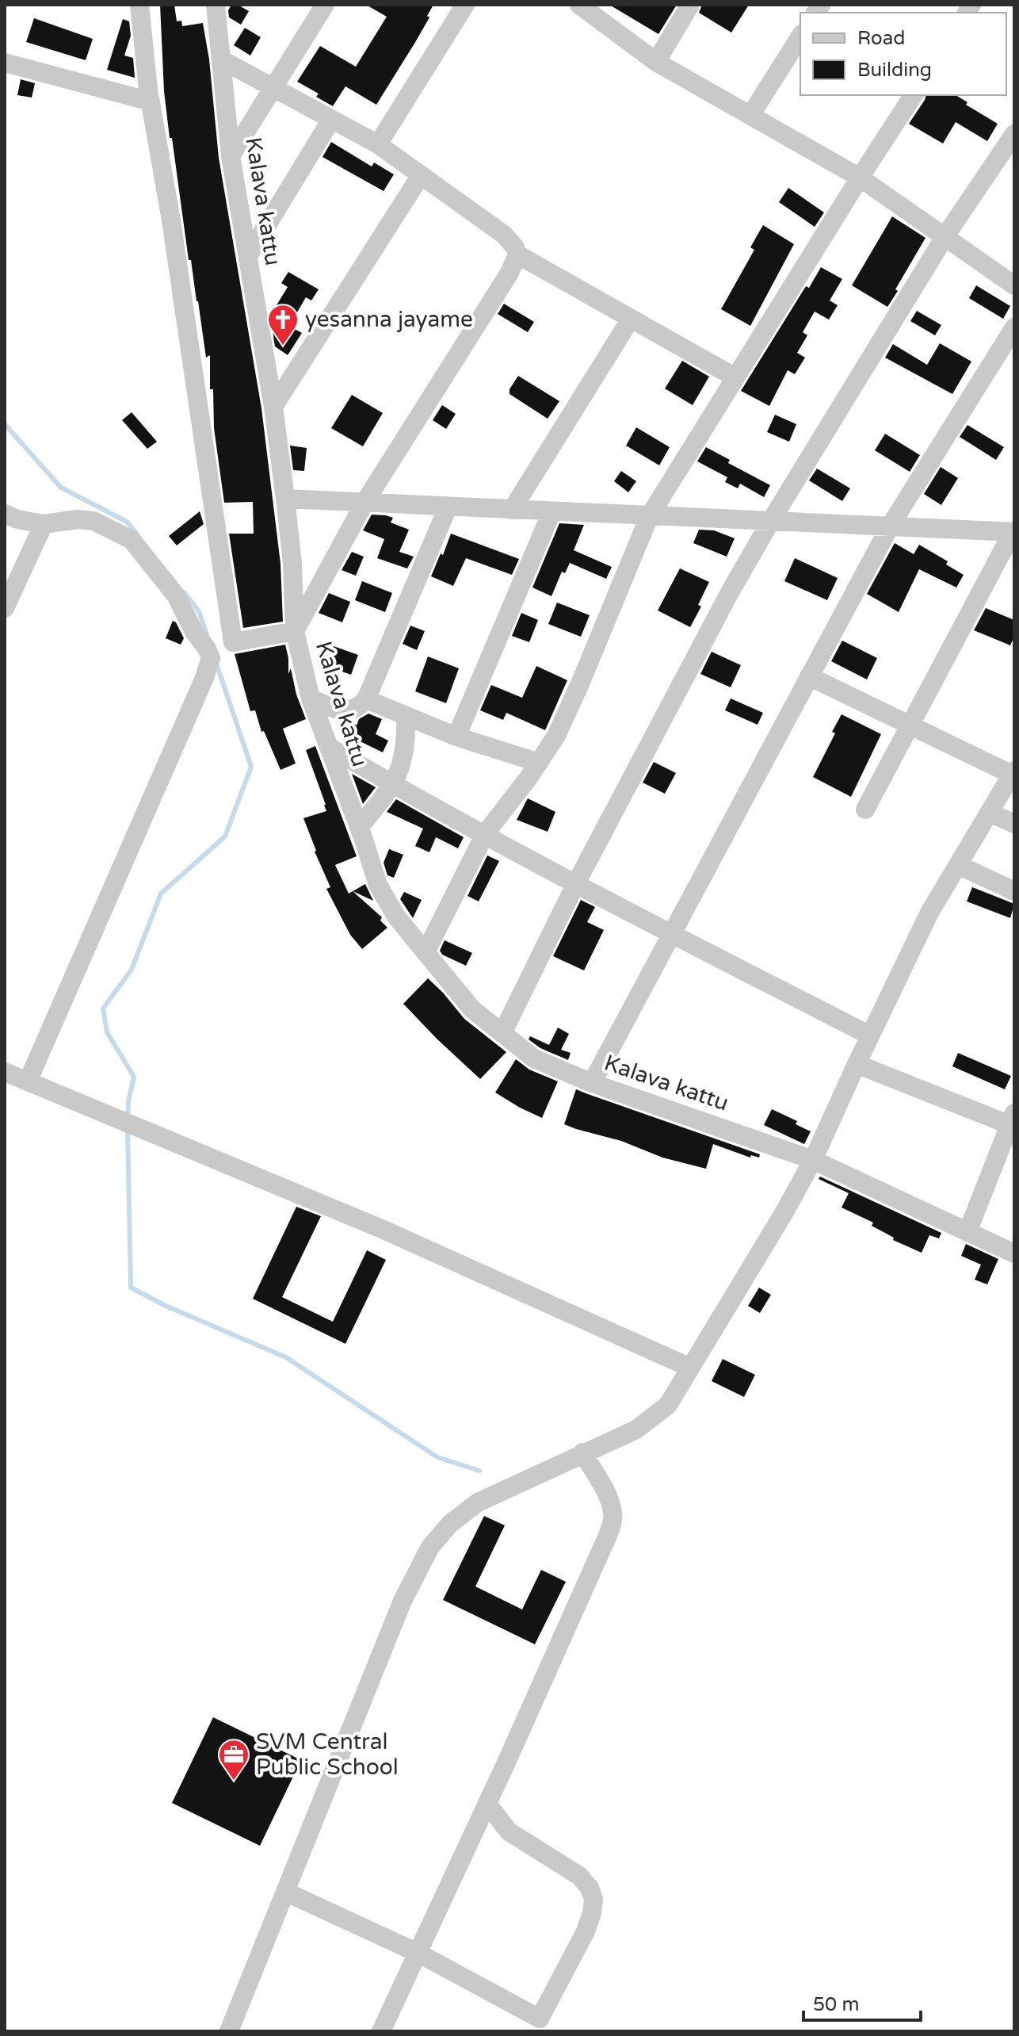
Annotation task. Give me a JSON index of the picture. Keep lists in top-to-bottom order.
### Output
{
  "streets": {
    "street": ["Kalava kattu"]
  },
  "places": {
    "church": ["yesanna jayame"],
    "office": ["SVM Central Public School"]
  },
  "legend": ["Road", "Building"],
  "scale_bar": "50 m"
}
